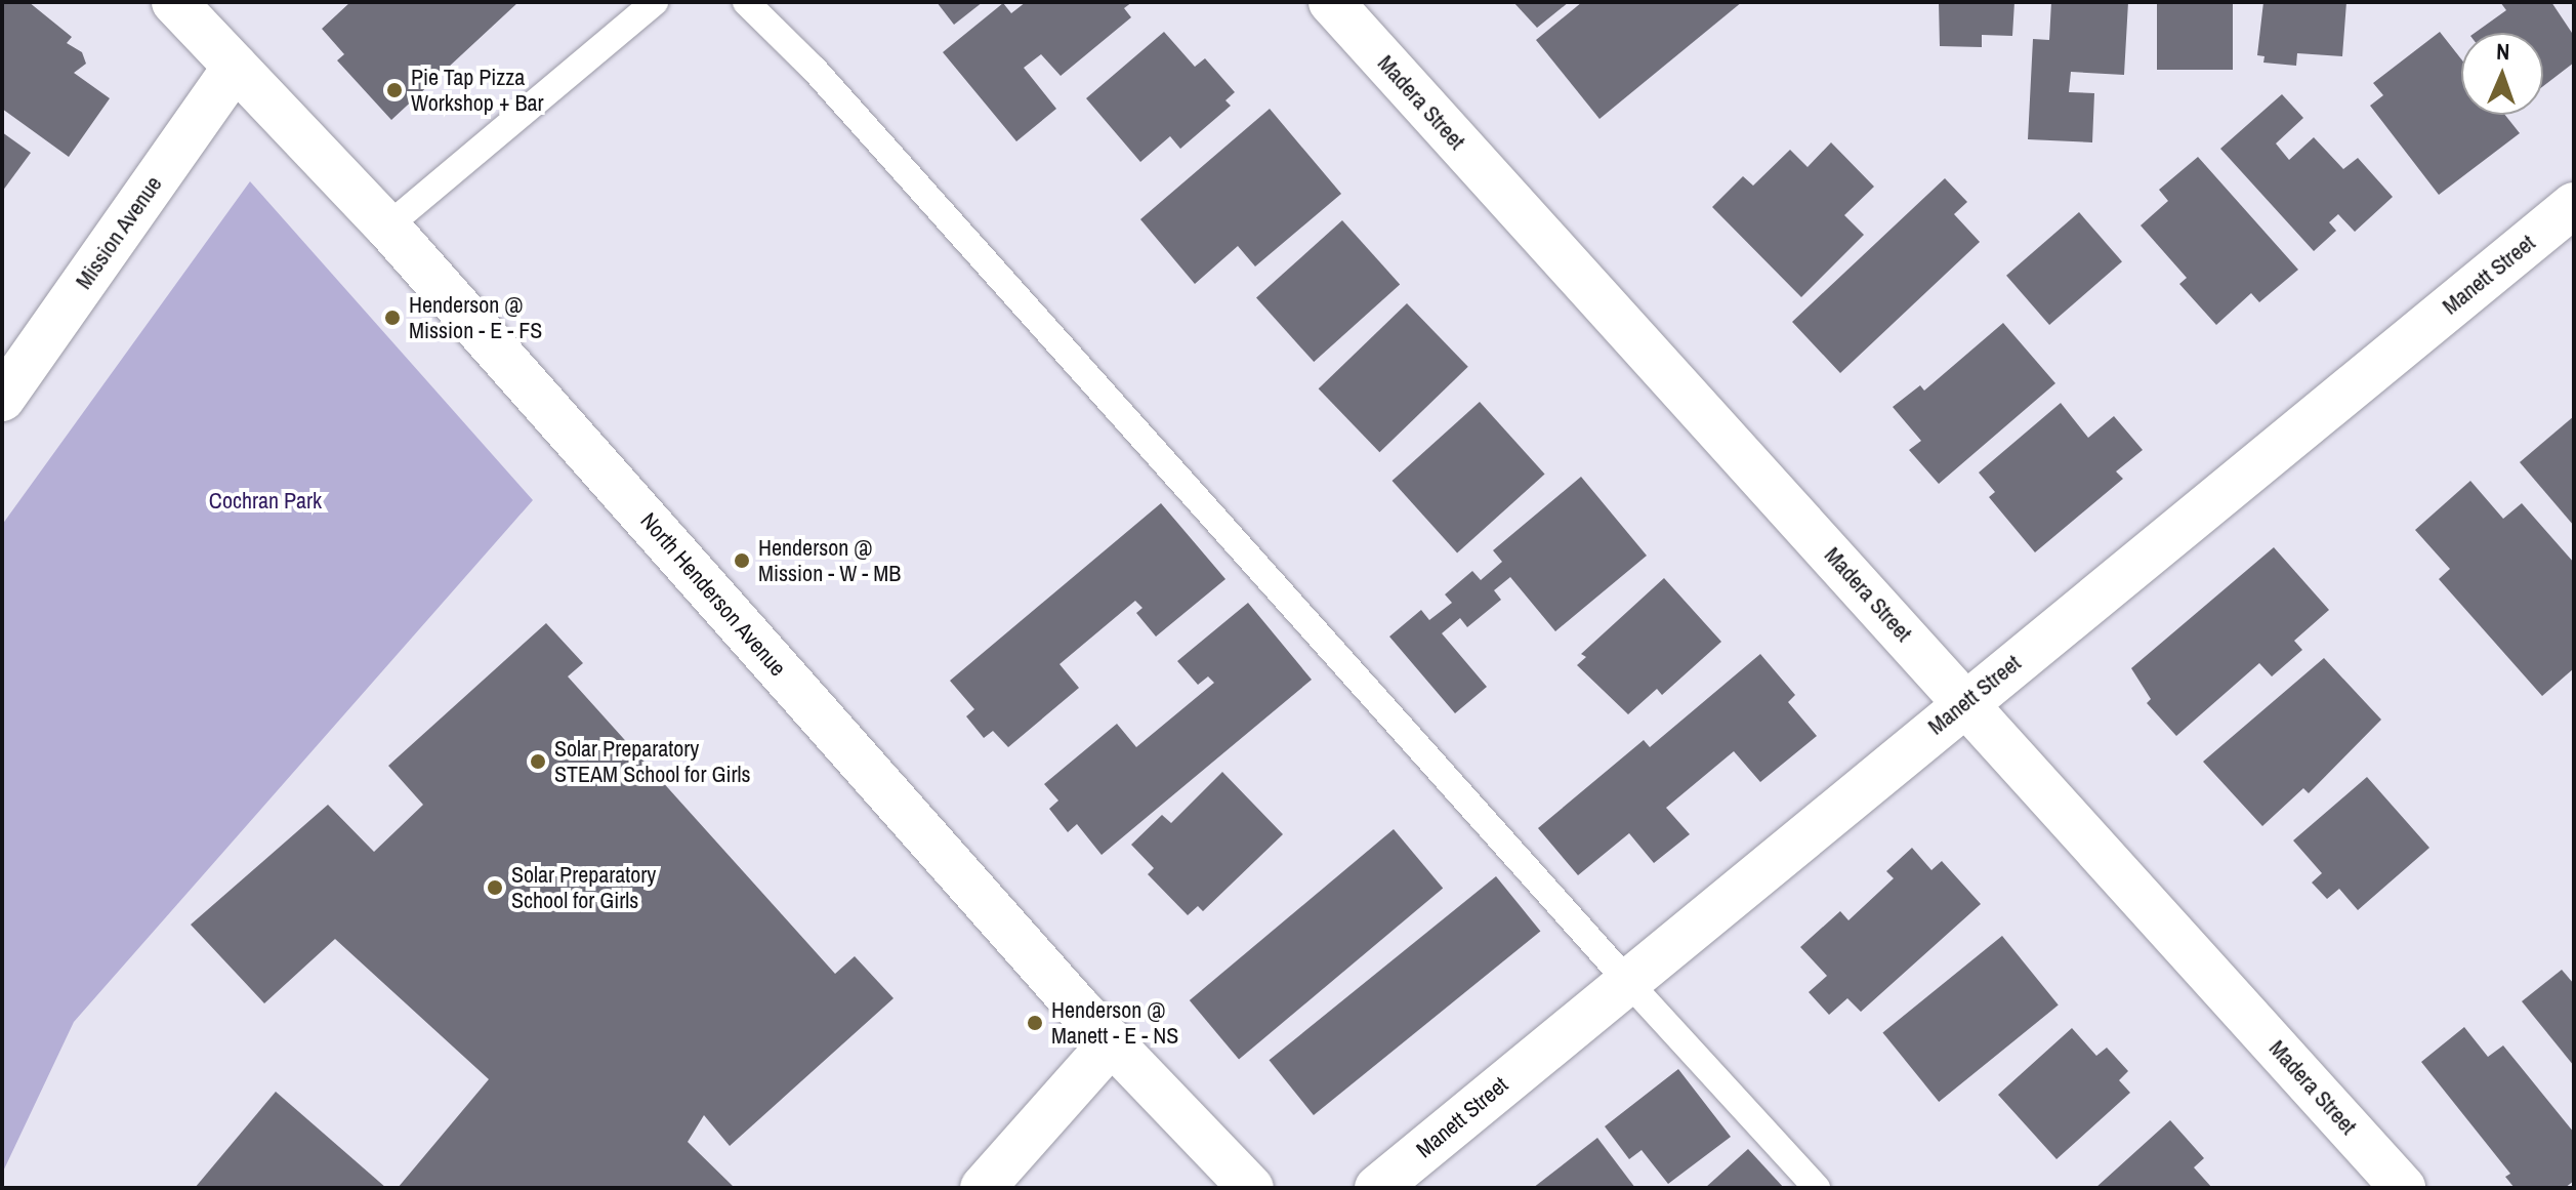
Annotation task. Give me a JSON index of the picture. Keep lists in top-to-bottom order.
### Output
{
  "streets": {
    "street": [
      "Madera Street",
      "Mission Avenue",
      "Manett Street",
      "North Henderson Avenue"
    ]
  },
  "crossings": [
    ["Madera Street", "Manett Street"],
    ["Mission Avenue", "North Henderson Avenue"]
  ],
  "parks": ["Cochran Park"],
  "places": [
    "Pie Tap Pizza Workshop + Bar",
    "Henderson @ Mission - E - FS",
    "Henderson @ Mission - W - MB",
    "Solar Preparatory STEAM School for Girls",
    "Solar Preparatory School for Girls",
    "Henderson @ Manett - E - NS"
  ],
  "north": "top"
}
